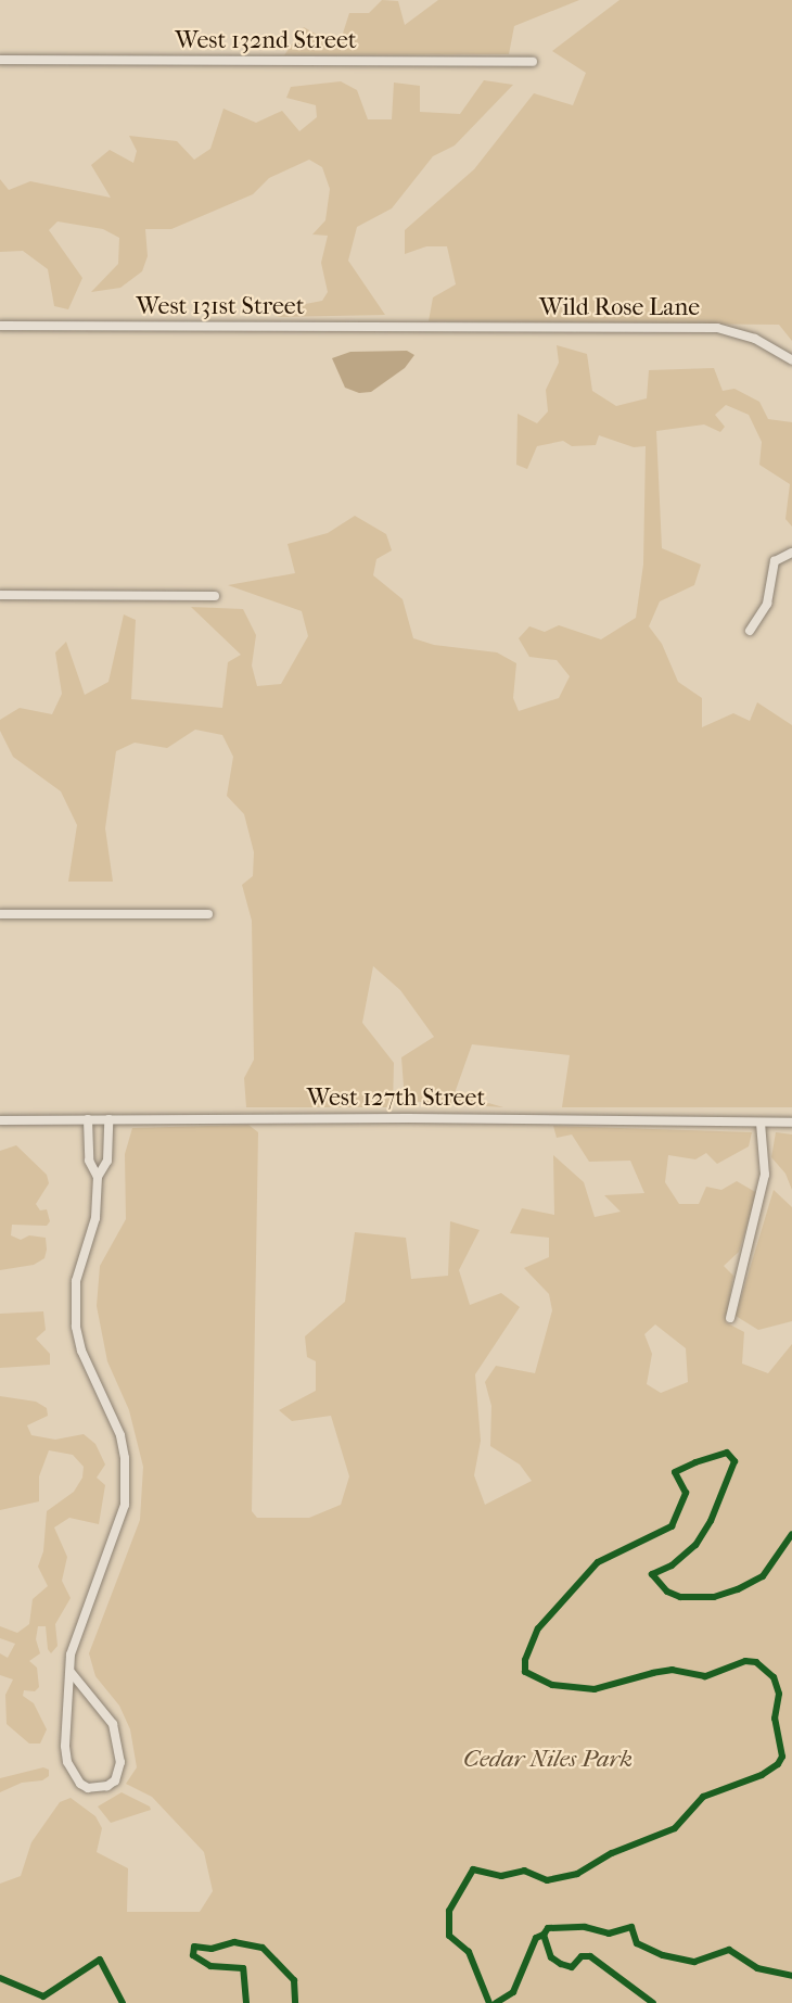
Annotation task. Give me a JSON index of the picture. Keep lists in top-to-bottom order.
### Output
{
  "streets": {
    "street": [
      "West 132nd Street",
      "West 131st Street",
      "Wild Rose Lane",
      "West 127th Street"
    ]
  },
  "crossings": [
    ["West 131st Street", "Wild Rose Lane"]
  ],
  "parks": ["Cedar Niles Park"]
}
